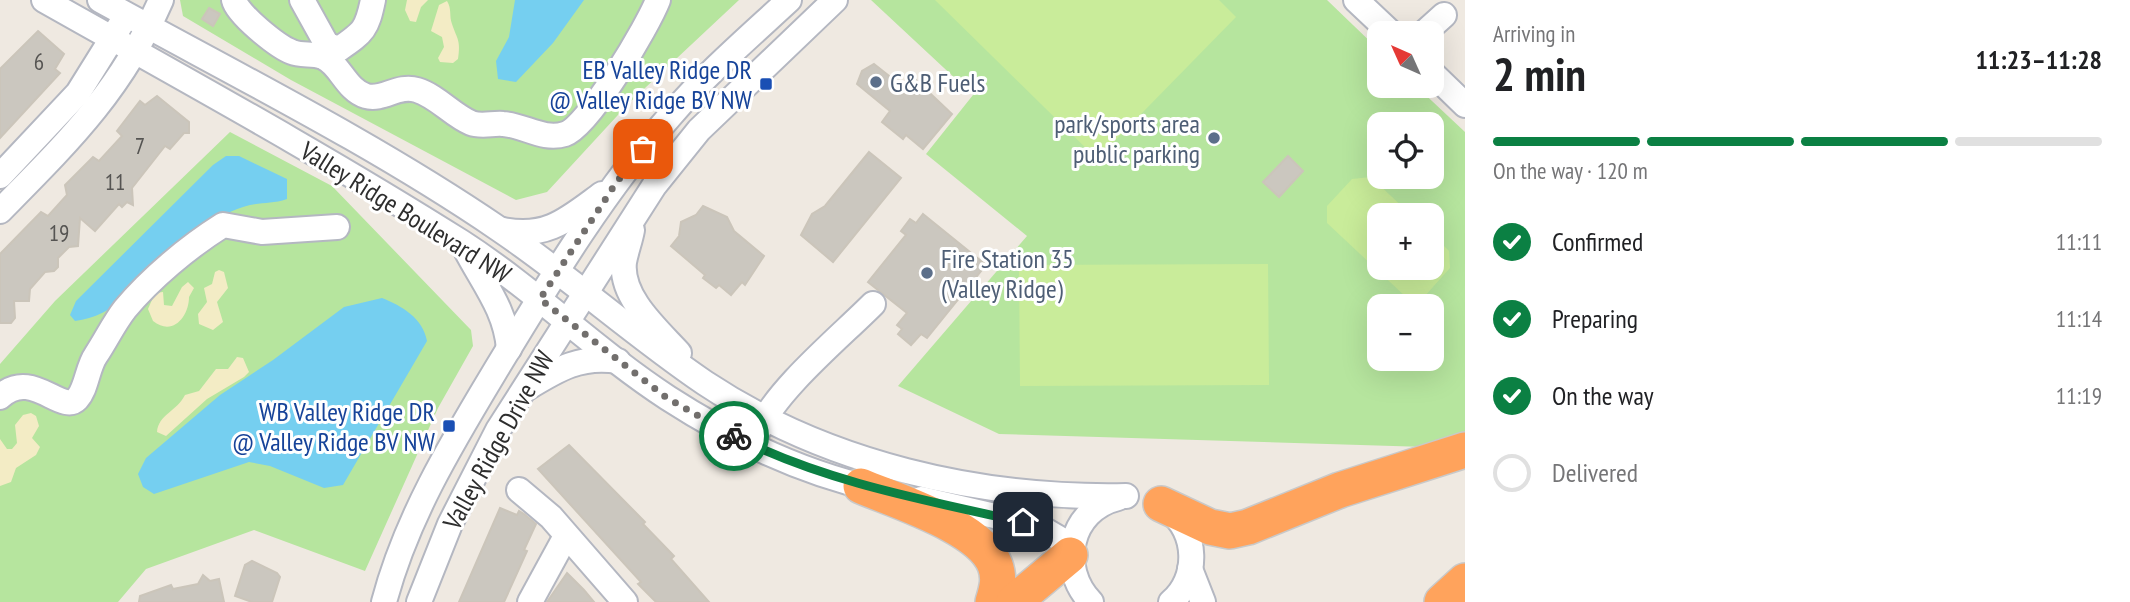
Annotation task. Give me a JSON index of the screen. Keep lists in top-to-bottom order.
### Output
{
  "streets": {
    "street": ["Valley Ridge Boulevard NW", "Valley Ridge Drive NW"]
  },
  "crossings": [
    ["Valley Ridge Boulevard NW", "Valley Ridge Drive NW"]
  ],
  "places": {
    "other": ["G&B Fuels", "park/sports area public parking", "Fire Station 35 (Valley Ridge)"],
    "transit": ["EB Valley Ridge DR @ Valley Ridge BV NW", "WB Valley Ridge DR @ Valley Ridge BV NW"]
  },
  "house_numbers": [
    "6",
    "7",
    "11",
    "19"
  ],
  "north": "top left",
  "page": {
    "heading": ["2 min", "Arriving in", "11:23–11:28"],
    "map_buttons": ["+", "−"],
    "bar": "On the way · 120 m",
    "list": [
      ["Confirmed", "11:11"],
      ["Preparing", "11:14"],
      ["On the way", "11:19"],
      "Delivered"
    ]
  }
}
